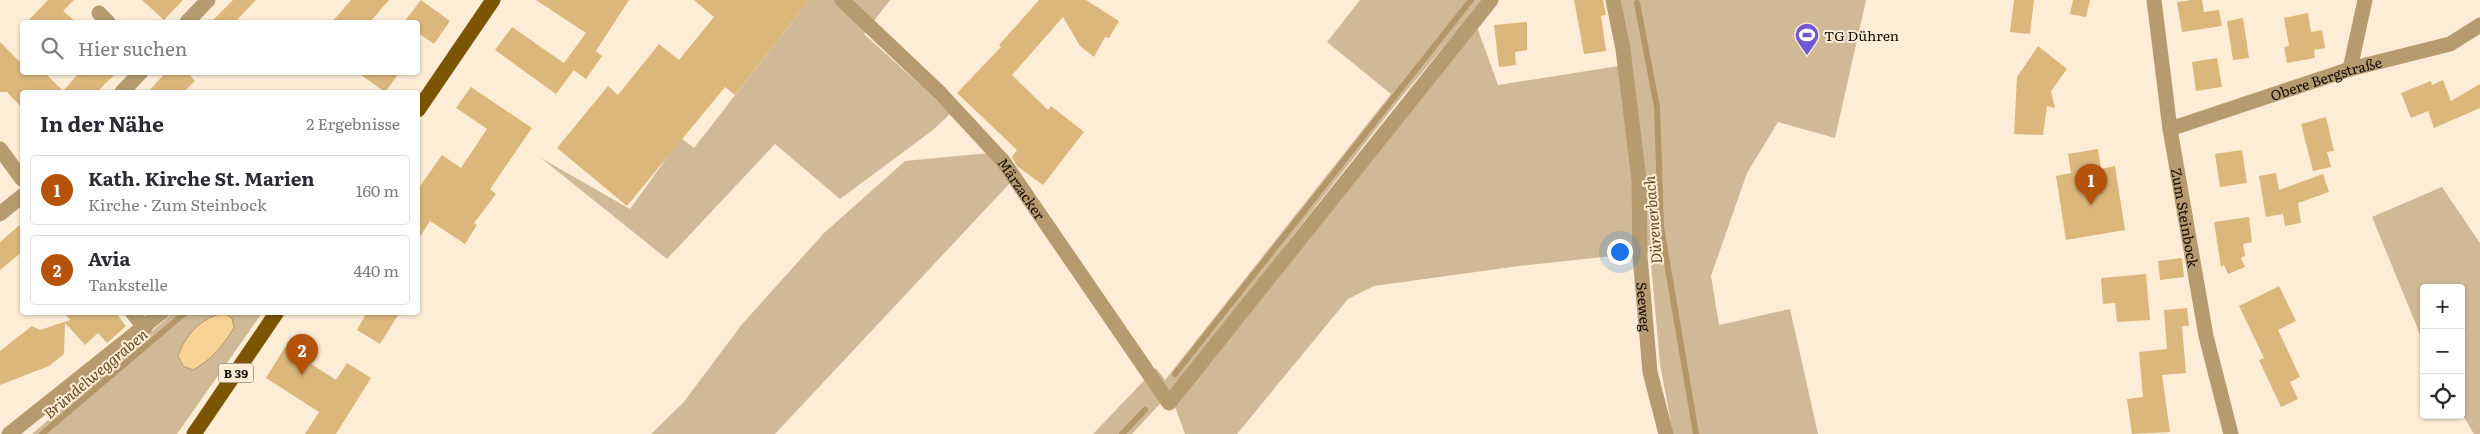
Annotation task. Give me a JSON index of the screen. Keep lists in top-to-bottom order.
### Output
{
  "streets": {
    "main road": ["B 39"],
    "street": [
      "Obere Bergstraße",
      "Märzacker",
      "Zum Steinbock",
      "Seeweg"
    ]
  },
  "crossings": [
    ["Obere Bergstraße", "Zum Steinbock"]
  ],
  "water": ["Dürenerbach", "Bründelweggraben"],
  "places": {
    "sports": ["TG Dühren"]
  },
  "page": {
    "search": "Hier suchen",
    "heading": ["In der Nähe", "2 Ergebnisse"],
    "list": [
      {
        "mark": "1",
        "name": "Kath. Kirche St. Marien",
        "note": "Kirche · Zum Steinbock",
        "value": "160 m"
      },
      {
        "mark": "2",
        "name": "Avia",
        "note": "Tankstelle",
        "value": "440 m"
      }
    ],
    "pins": ["1", "2"],
    "map_buttons": ["+", "−"]
  }
}
